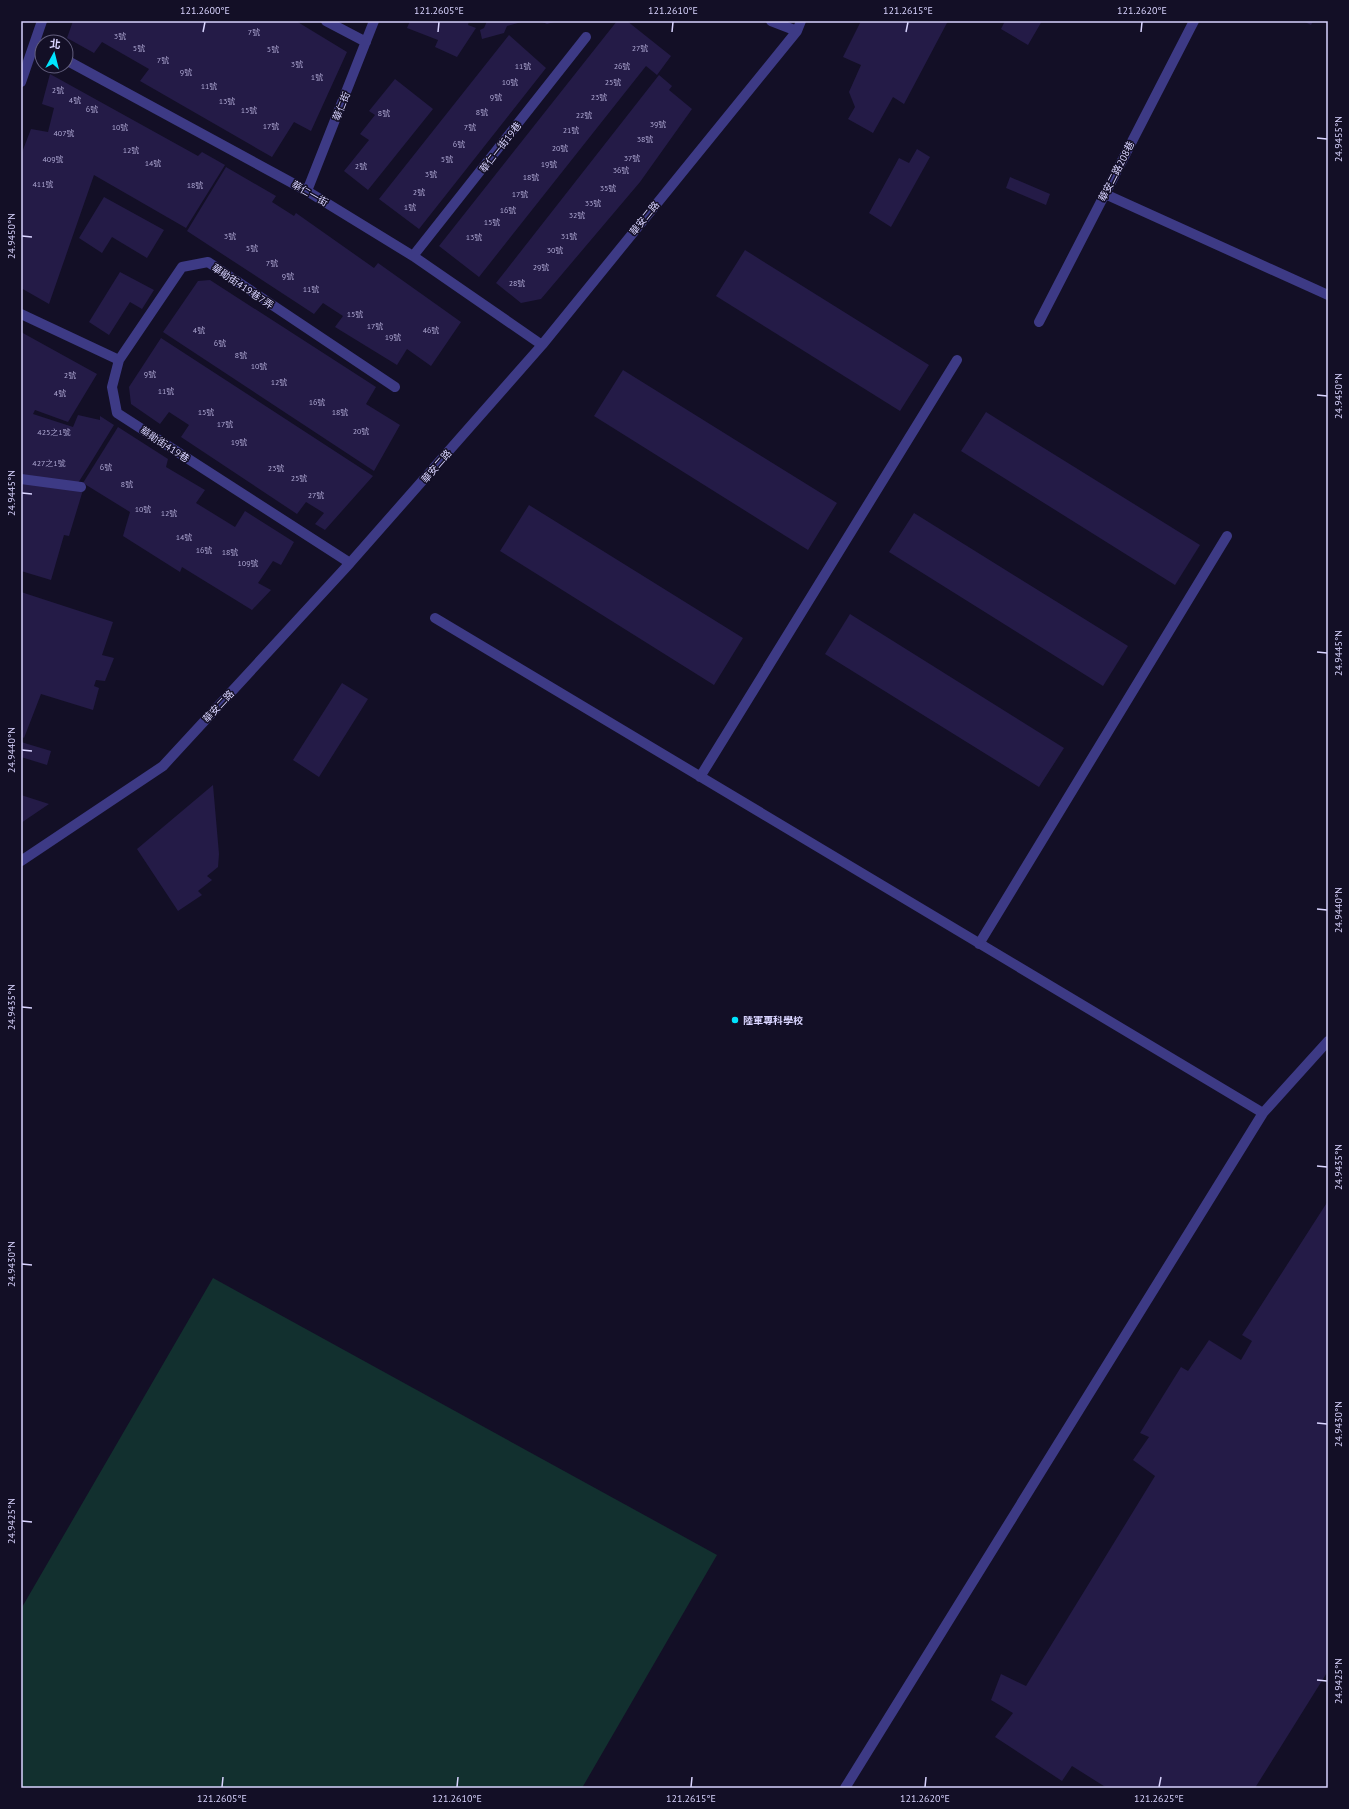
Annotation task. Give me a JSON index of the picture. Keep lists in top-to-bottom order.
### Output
{
  "streets": {
    "street": [
      "華仁街",
      "華仁一街19巷",
      "華安二路208巷",
      "華仁一街",
      "華安二路",
      "華勛街419巷7弄",
      "華勛街419巷"
    ]
  },
  "crossings": [
    ["華仁街", "華仁一街"],
    ["華仁一街19巷", "華仁一街"],
    ["華仁一街", "華安二路"],
    ["華安二路", "華勛街419巷"],
    ["華勛街419巷7弄", "華勛街419巷"]
  ],
  "places": ["陸軍專科學校"],
  "house_numbers": [
    "7號",
    "3號",
    "5號",
    "27號",
    "5號",
    "7號",
    "3號",
    "11號",
    "26號",
    "9號",
    "1號",
    "10號",
    "25號",
    "11號",
    "2號",
    "9號",
    "23號",
    "4號",
    "13號",
    "6號",
    "15號",
    "8號",
    "8號",
    "22號",
    "39號",
    "17號",
    "10號",
    "7號",
    "21號",
    "407號",
    "38號",
    "6號",
    "20號",
    "12號",
    "37號",
    "409號",
    "5號",
    "14號",
    "19號",
    "2號",
    "36號",
    "3號",
    "18號",
    "411號",
    "18號",
    "35號",
    "2號",
    "17號",
    "33號",
    "1號",
    "16號",
    "32號",
    "15號",
    "3號",
    "31號",
    "13號",
    "5號",
    "30號",
    "7號",
    "29號",
    "9號",
    "28號",
    "11號",
    "15號",
    "17號",
    "4號",
    "46號",
    "19號",
    "6號",
    "8號",
    "10號",
    "9號",
    "2號",
    "12號",
    "11號",
    "4號",
    "16號",
    "15號",
    "18號",
    "17號",
    "20號",
    "425之1號",
    "19號",
    "427之1號",
    "6號",
    "23號",
    "25號",
    "8號",
    "27號",
    "10號",
    "12號",
    "14號",
    "16號",
    "18號",
    "109號"
  ],
  "north": "top",
  "coordinates": [
    "121.2600°E",
    "121.2605°E",
    "121.2610°E",
    "121.2615°E",
    "121.2620°E",
    "24.9455°N",
    "24.9450°N",
    "24.9445°N",
    "24.9440°N",
    "24.9435°N",
    "24.9430°N",
    "24.9425°N",
    "121.2625°E"
  ]
}
